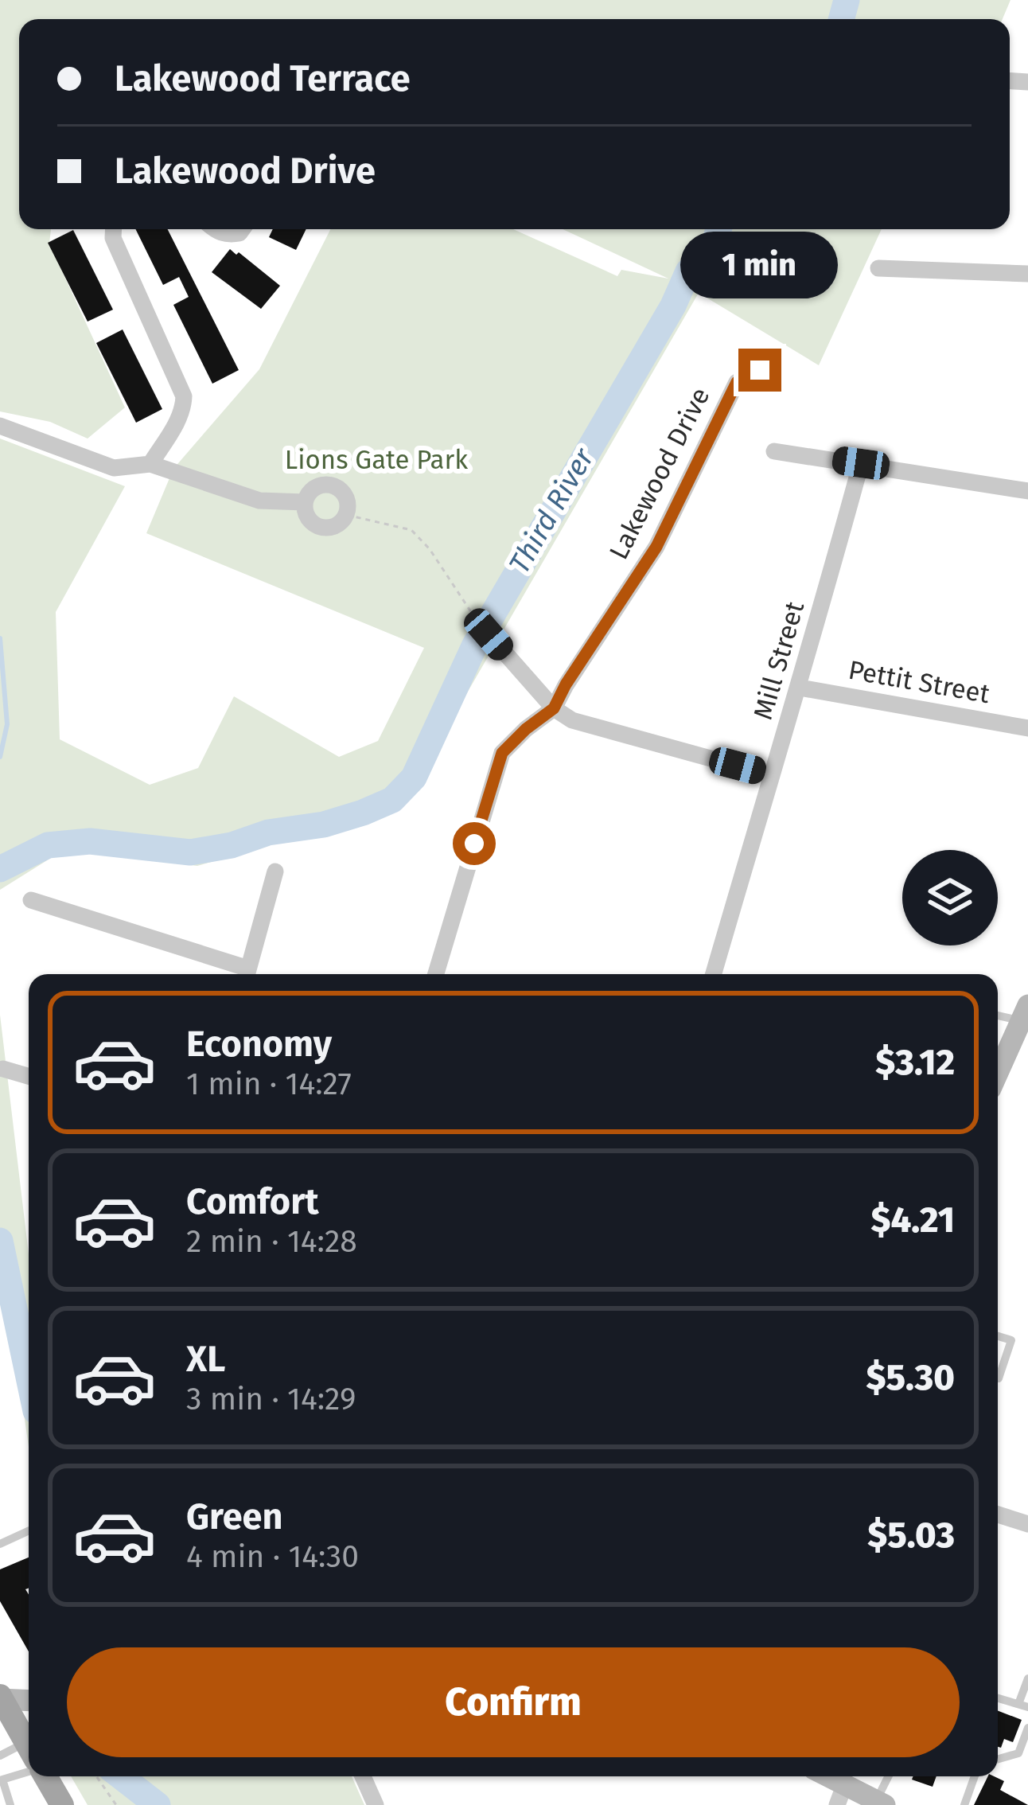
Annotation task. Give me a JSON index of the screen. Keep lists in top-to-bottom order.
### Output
{
  "streets": {
    "street": ["Lakewood Drive", "Mill Street", "Pettit Street"]
  },
  "crossings": [
    ["Mill Street", "Pettit Street"]
  ],
  "water": ["Third River"],
  "parks": ["Lions Gate Park"],
  "page": {
    "banner": ["Lakewood Terrace", "Lakewood Drive"],
    "bubble": "1 min",
    "list": [
      {
        "name": "Economy",
        "note": "1 min · 14:27",
        "value": "$3.12"
      },
      {
        "name": "Comfort",
        "note": "2 min · 14:28",
        "value": "$4.21"
      },
      {
        "name": "XL",
        "note": "3 min · 14:29",
        "value": "$5.30"
      },
      {
        "name": "Green",
        "note": "4 min · 14:30",
        "value": "$5.03"
      }
    ],
    "buttons": "Confirm"
  }
}
